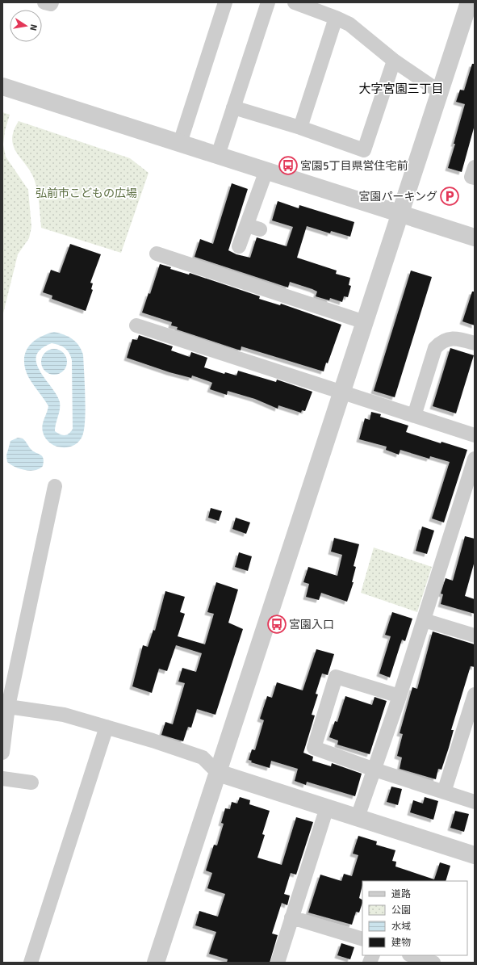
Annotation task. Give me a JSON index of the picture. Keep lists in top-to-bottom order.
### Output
{
  "districts": ["大字宮園三丁目"],
  "parks": ["弘前市こどもの広場"],
  "places": {
    "bus stop": ["宮園5丁目県営住宅前", "宮園入口"],
    "parking": ["宮園パーキング"]
  },
  "legend": [
    "道路",
    "公園",
    "水域",
    "建物"
  ],
  "north": "right"
}
